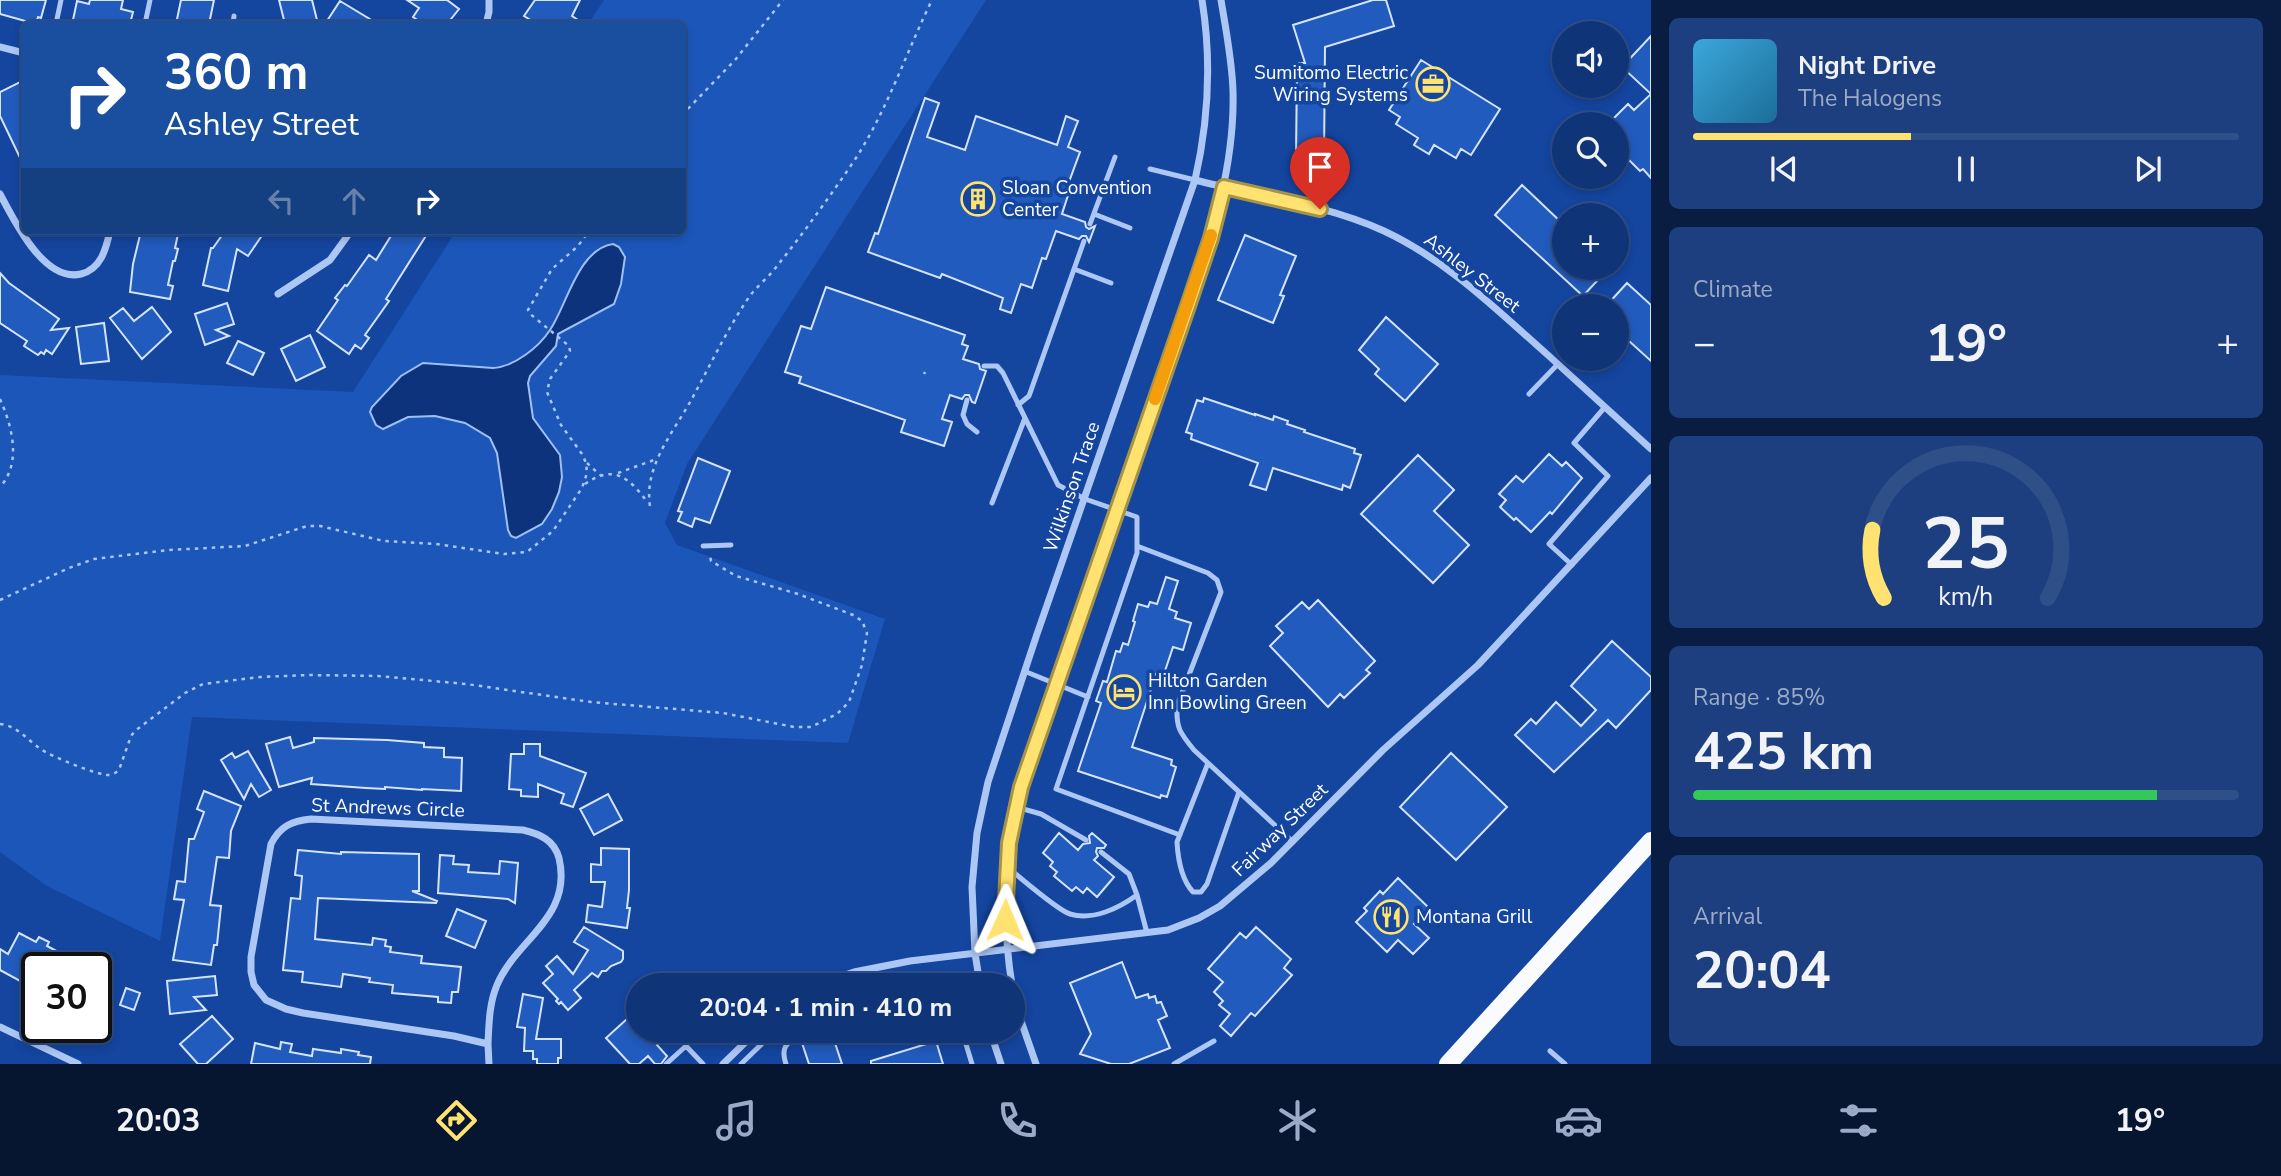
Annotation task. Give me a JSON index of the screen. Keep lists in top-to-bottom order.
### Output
{
  "streets": {
    "street": [
      "Ashley Street",
      "Wilkinson Trace",
      "St Andrews Circle",
      "Fairway Street"
    ]
  },
  "crossings": [
    ["Ashley Street", "Wilkinson Trace"],
    ["Wilkinson Trace", "Fairway Street"]
  ],
  "places": {
    "office": ["Sumitomo Electric Wiring Systems"],
    "building": ["Sloan Convention Center"],
    "hotel": ["Hilton Garden Inn Bowling Green"],
    "restaurant": ["Montana Grill"]
  },
  "page": {
    "map_buttons": ["+", "−"],
    "turn": ["360 m", "Ashley Street"],
    "song": ["Night Drive", "The Halogens"],
    "tile": [
      "Climate",
      ["Range · 85%", "425 km"],
      ["Arrival", "20:04"]
    ],
    "heat": ["−", "19°", "+"],
    "limit": "30",
    "trip": "20:04 · 1 min · 410 m",
    "tabs": ["20:03", "19°"],
    "gauge": ["25", "km/h"]
  }
}
